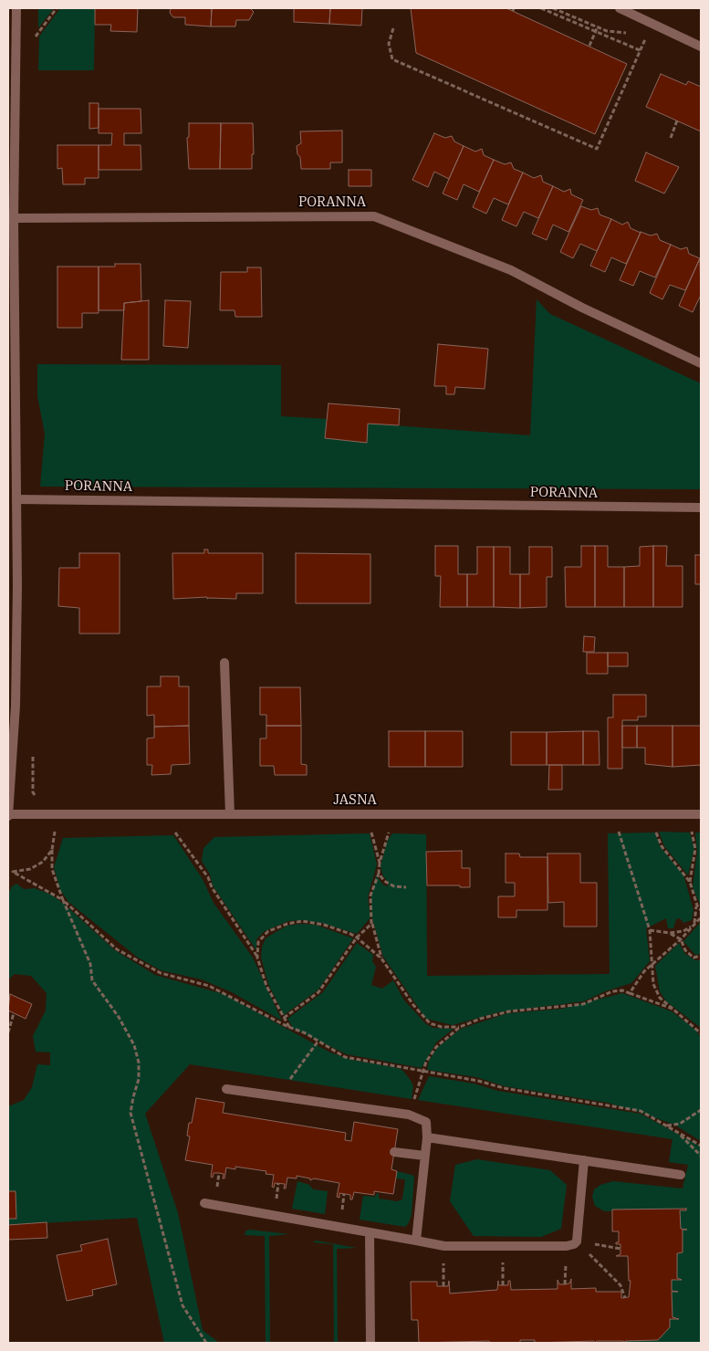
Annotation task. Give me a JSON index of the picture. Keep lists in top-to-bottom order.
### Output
{
  "streets": {
    "street": ["PORANNA", "JASNA"]
  }
}
